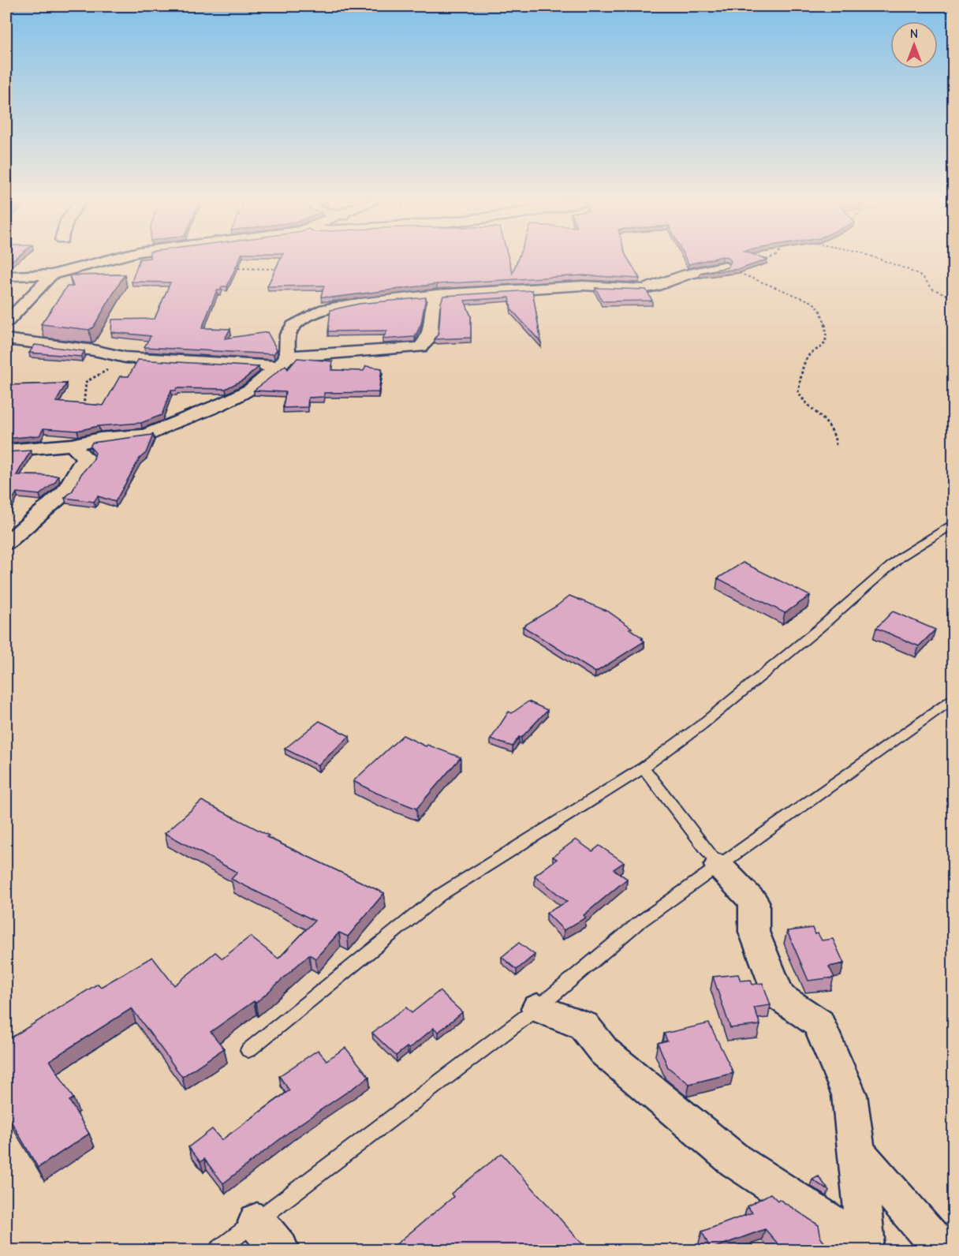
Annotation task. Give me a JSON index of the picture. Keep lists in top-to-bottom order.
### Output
{
  "north": "top"
}
